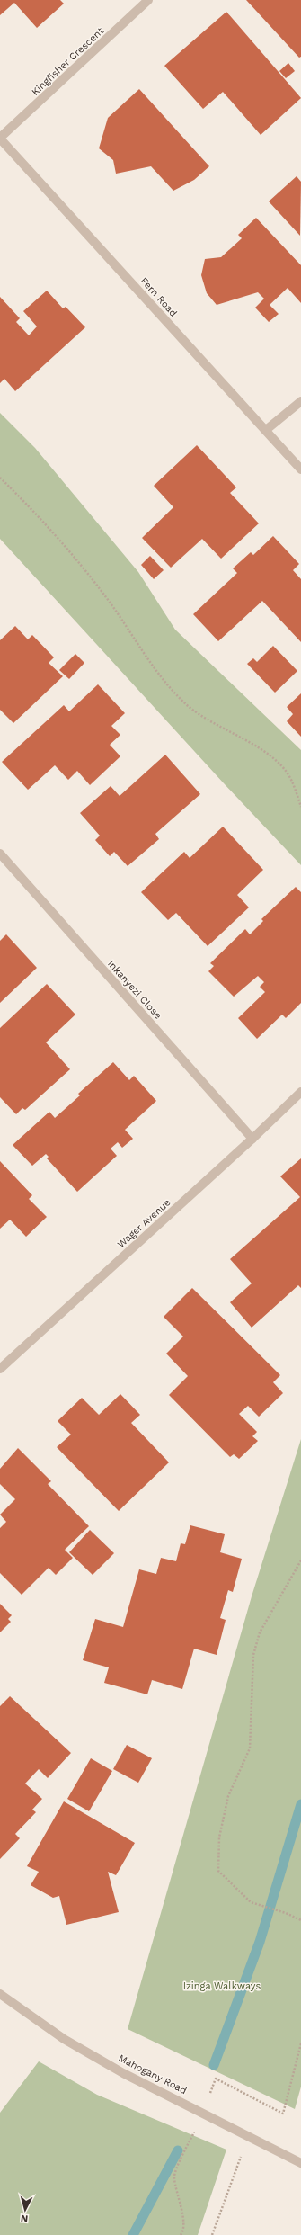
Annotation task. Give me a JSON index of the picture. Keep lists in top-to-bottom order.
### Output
{
  "streets": {
    "street": [
      "Kingfisher Crescent",
      "Fern Road",
      "Inkanyezi Close",
      "Wager Avenue",
      "Mahogany Road"
    ]
  },
  "crossings": [
    ["Kingfisher Crescent", "Fern Road"],
    ["Inkanyezi Close", "Wager Avenue"]
  ],
  "parks": ["Izinga Walkways"],
  "north": "bottom"
}
